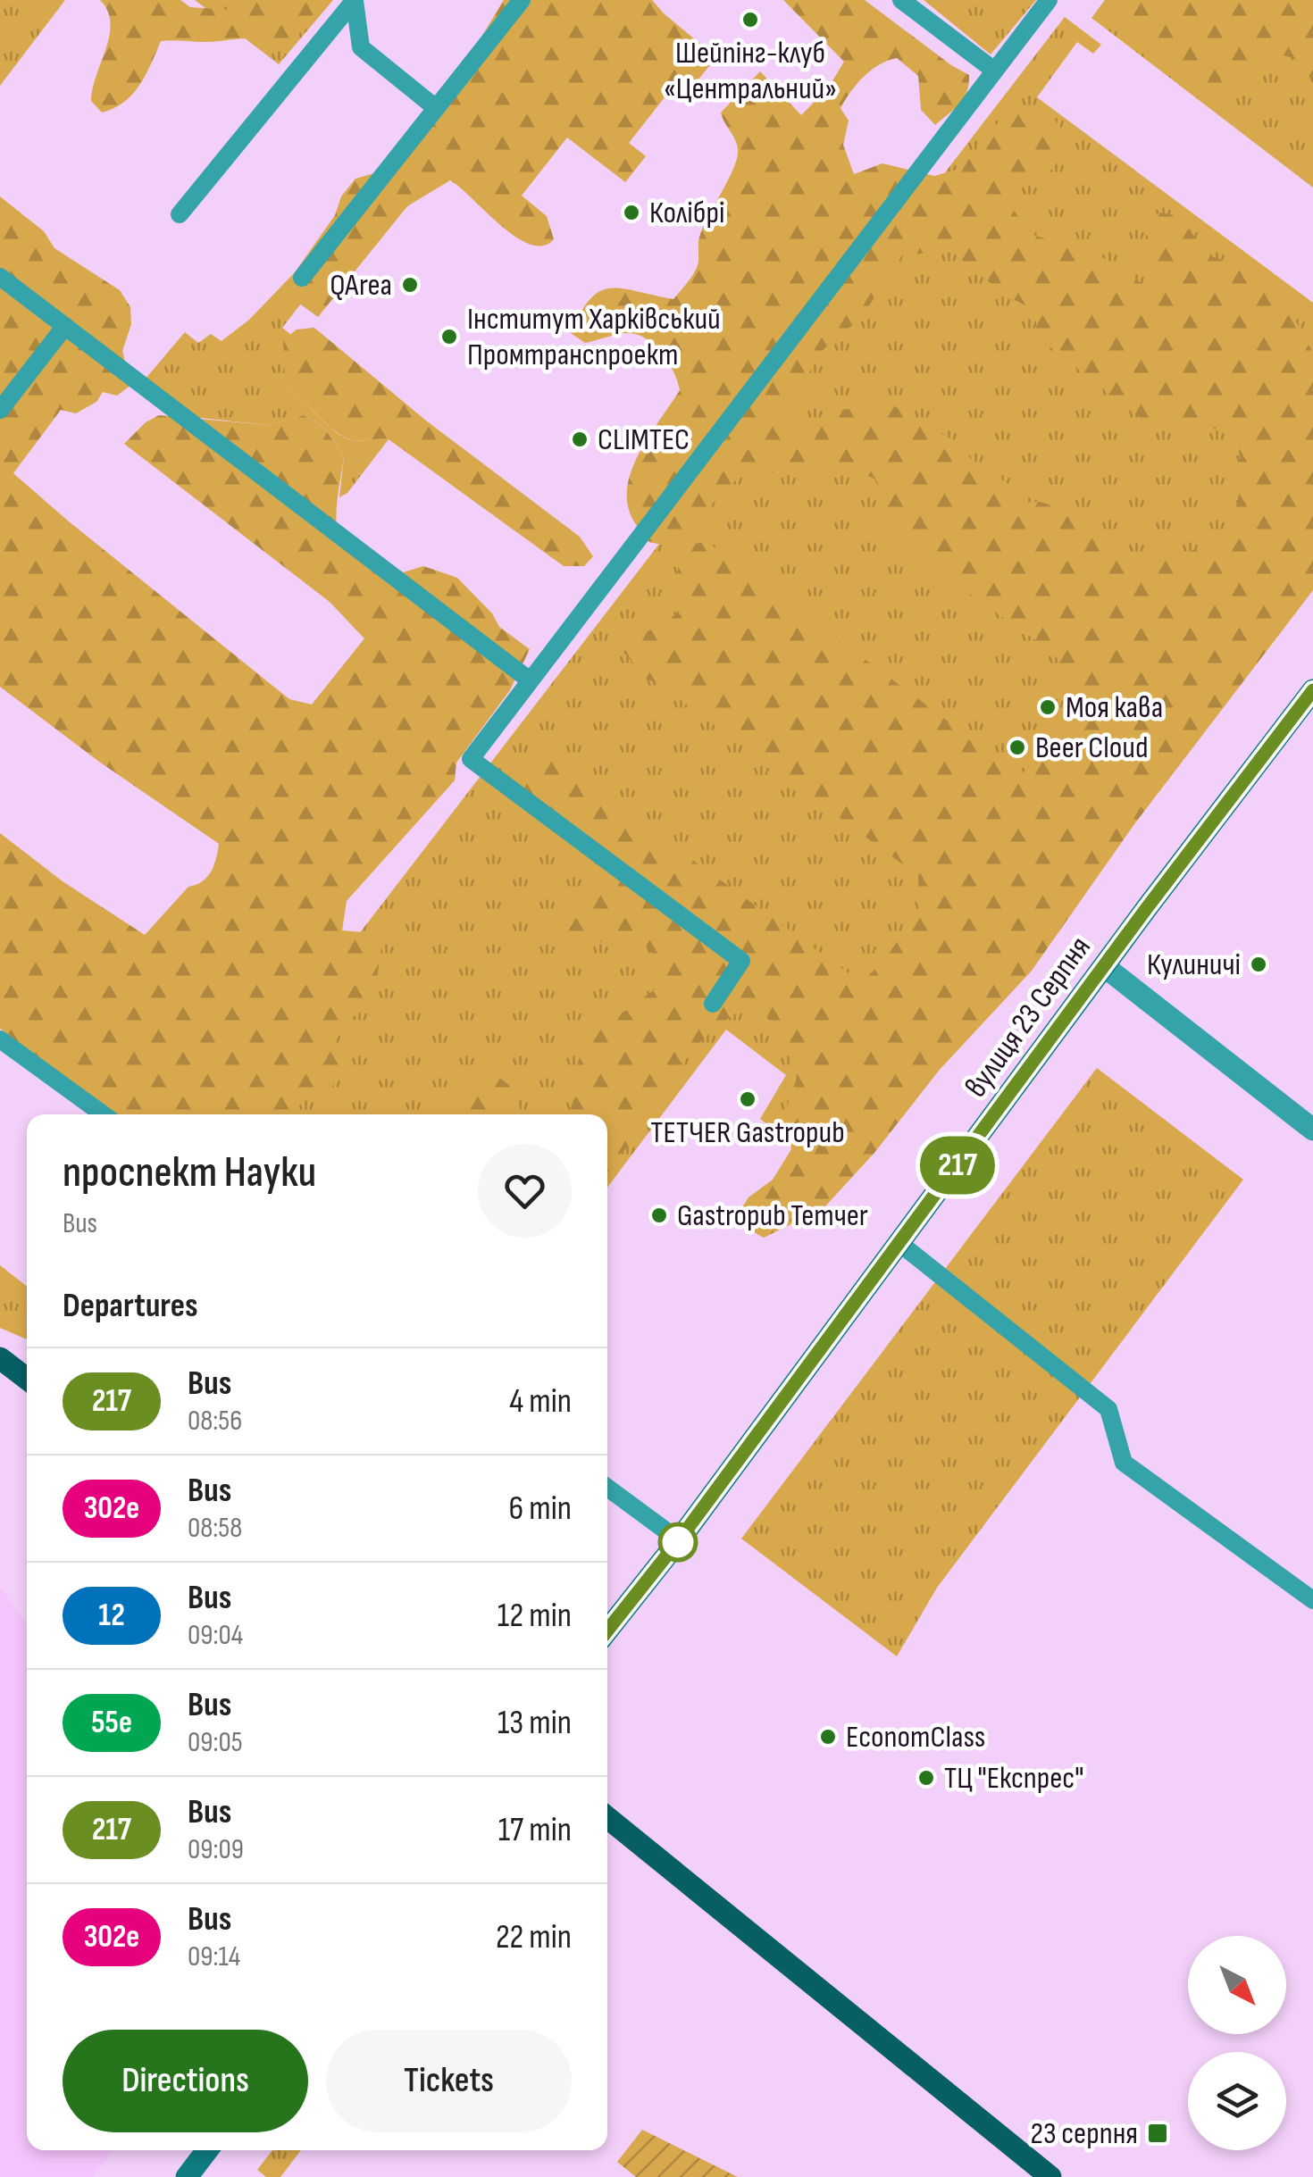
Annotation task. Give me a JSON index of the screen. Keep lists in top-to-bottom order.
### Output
{
  "streets": {
    "street": ["вулиця 23 Серпня"]
  },
  "places": {
    "other": [
      "Шейпінг-клуб «Центральний»",
      "Колібрі",
      "QArea",
      "Інститут Харківський Промтранспроект",
      "CLIMTEC",
      "Моя кава",
      "Beer Cloud",
      "Кулиничі",
      "ТЕТЧЕR Gastropub",
      "Gastropub Teтчеr",
      "EconomClass",
      "ТЦ \"Експрес\""
    ],
    "transit": ["23 серпня"]
  },
  "lines": ["bus line 217"],
  "north": "bottom right",
  "page": {
    "on_map": "217",
    "heading": [
      ["проспект Науки", "Bus"],
      "Departures"
    ],
    "list": [
      {
        "mark": "217",
        "name": "Bus",
        "note": "08:56",
        "value": "4 min"
      },
      {
        "mark": "302е",
        "name": "Bus",
        "note": "08:58",
        "value": "6 min"
      },
      {
        "mark": "12",
        "name": "Bus",
        "note": "09:04",
        "value": "12 min"
      },
      {
        "mark": "55е",
        "name": "Bus",
        "note": "09:05",
        "value": "13 min"
      },
      {
        "mark": "217",
        "name": "Bus",
        "note": "09:09",
        "value": "17 min"
      },
      {
        "mark": "302е",
        "name": "Bus",
        "note": "09:14",
        "value": "22 min"
      }
    ],
    "buttons": ["Directions", "Tickets"]
  }
}
